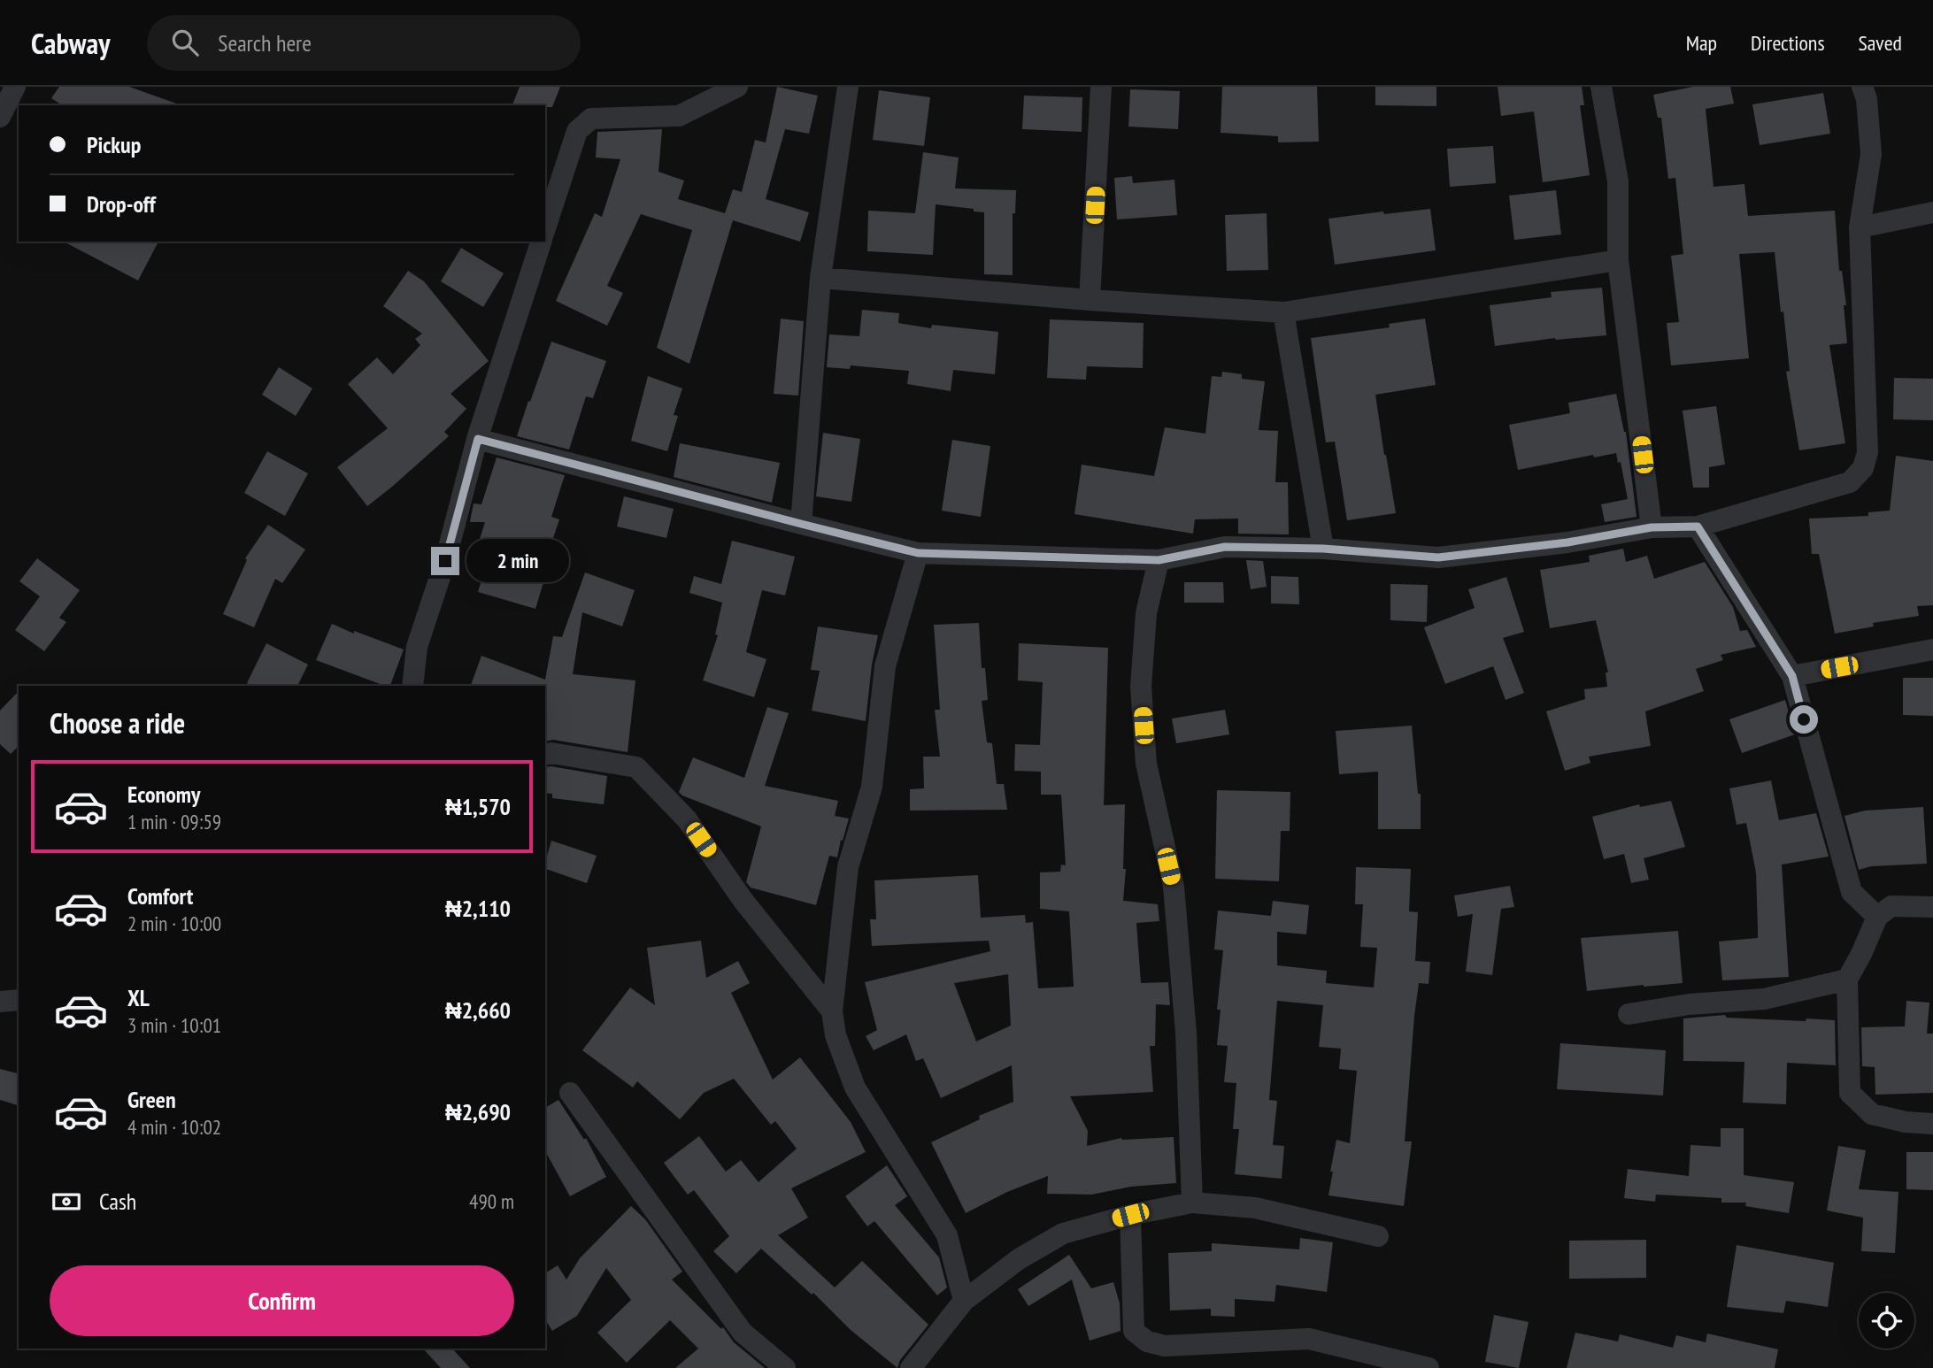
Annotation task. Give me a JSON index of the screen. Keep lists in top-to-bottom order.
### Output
{
  "page": {
    "header": "Cabway",
    "search": "Search here",
    "nav": ["Map", "Directions", "Saved"],
    "banner": ["Pickup", "Drop-off"],
    "bubble": "2 min",
    "heading": "Choose a ride",
    "list": [
      {
        "name": "Economy",
        "note": "1 min · 09:59",
        "value": "₦1,570"
      },
      {
        "name": "Comfort",
        "note": "2 min · 10:00",
        "value": "₦2,110"
      },
      {
        "name": "XL",
        "note": "3 min · 10:01",
        "value": "₦2,660"
      },
      {
        "name": "Green",
        "note": "4 min · 10:02",
        "value": "₦2,690"
      }
    ],
    "pay": ["Cash", "490 m"],
    "buttons": "Confirm"
  }
}
